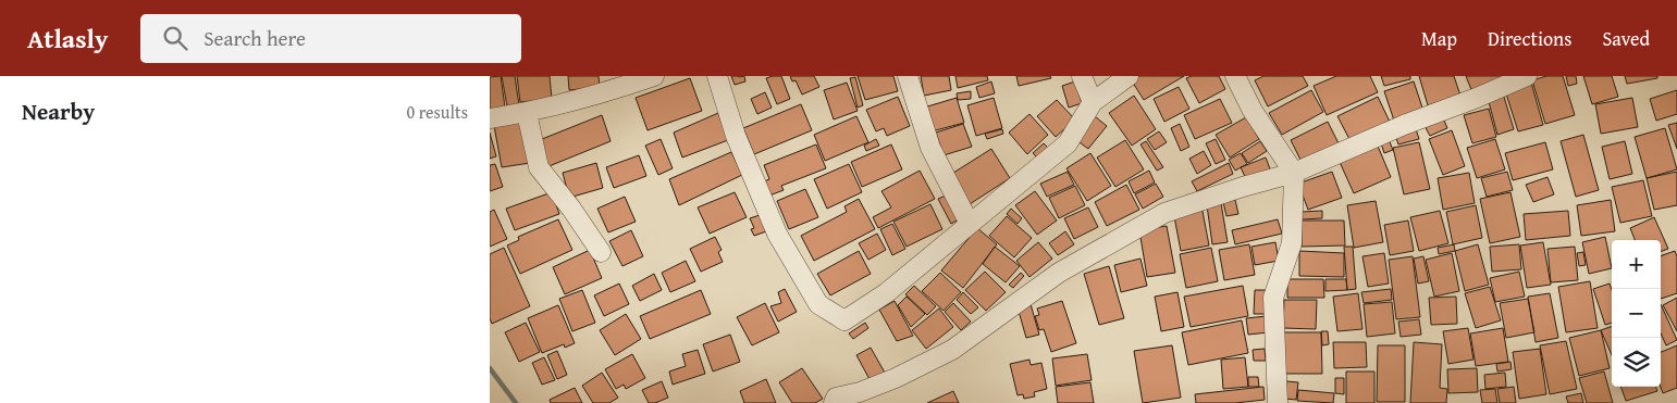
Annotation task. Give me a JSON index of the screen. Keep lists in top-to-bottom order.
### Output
{
  "page": {
    "header": "Atlasly",
    "search": "Search here",
    "nav": ["Map", "Directions", "Saved"],
    "heading": ["Nearby", "0 results"],
    "map_buttons": ["+", "−"]
  }
}
